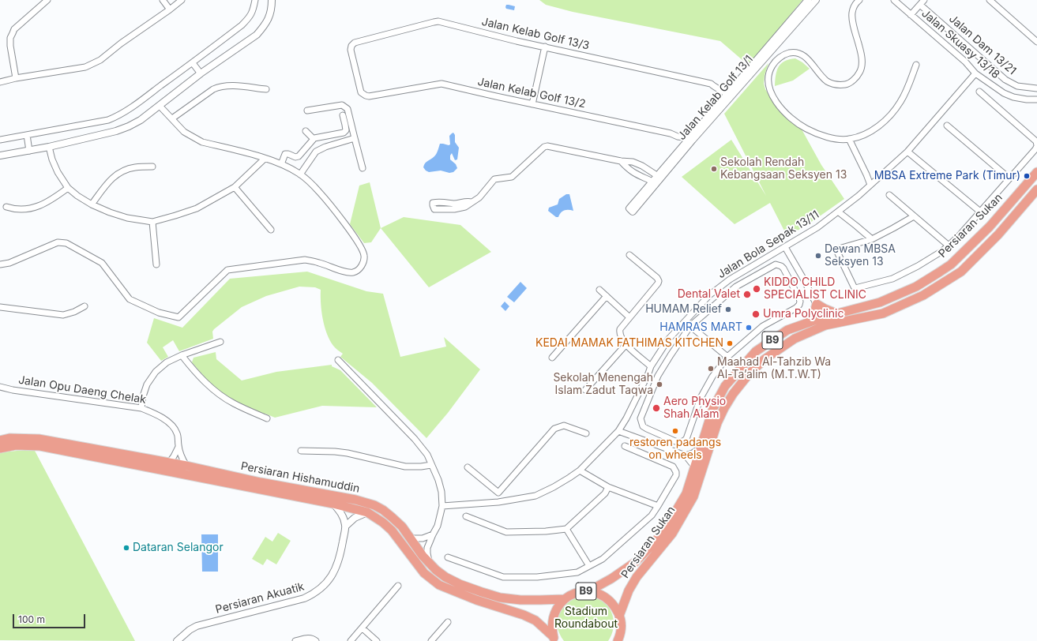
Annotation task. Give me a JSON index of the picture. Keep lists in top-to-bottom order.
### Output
{
  "streets": {
    "main road": ["Persiaran Sukan", "B9", "Persiaran Hishamuddin"],
    "street": [
      "Jalan Kelab Golf 13/3",
      "Jalan Skuasy 13/18",
      "Jalan Dam 13/21",
      "Jalan Kelab Golf 13/2",
      "Jalan Kelab Golf 13/1",
      "Jalan Bola Sepak 13/11",
      "Jalan Opu Daeng Chelak",
      "Persiaran Akuatik"
    ]
  },
  "crossings": [
    ["Jalan Kelab Golf 13/3", "Jalan Kelab Golf 13/2"],
    ["Jalan Kelab Golf 13/3", "Jalan Kelab Golf 13/1"],
    ["Jalan Skuasy 13/18", "Jalan Bola Sepak 13/11"],
    ["Jalan Kelab Golf 13/2", "Jalan Kelab Golf 13/1"],
    ["Persiaran Sukan", "B9"],
    ["B9", "Persiaran Hishamuddin"],
    ["Jalan Opu Daeng Chelak", "Persiaran Hishamuddin"]
  ],
  "parks": ["Stadium Roundabout"],
  "places": [
    "Sekolah Rendah Kebangsaan Seksyen 13",
    "MBSA Extreme Park (Timur)",
    "Dewan MBSA Seksyen 13",
    "KIDDO CHILD SPECIALIST CLINIC",
    "Dental Valet",
    "HUMAM Relief",
    "Umra Polyclinic",
    "HAMRAS MART",
    "KEDAI MAMAK FATHIMAS KITCHEN",
    "Maahad Al-Tahzib Wa Al-Ta’alim (M.T.W.T)",
    "Sekolah Menengah Islam Zadut Taqwa",
    "Aero Physio Shah Alam",
    "restoren padangs on wheels",
    "Dataran Selangor"
  ],
  "scale_bar": "100 m"
}
